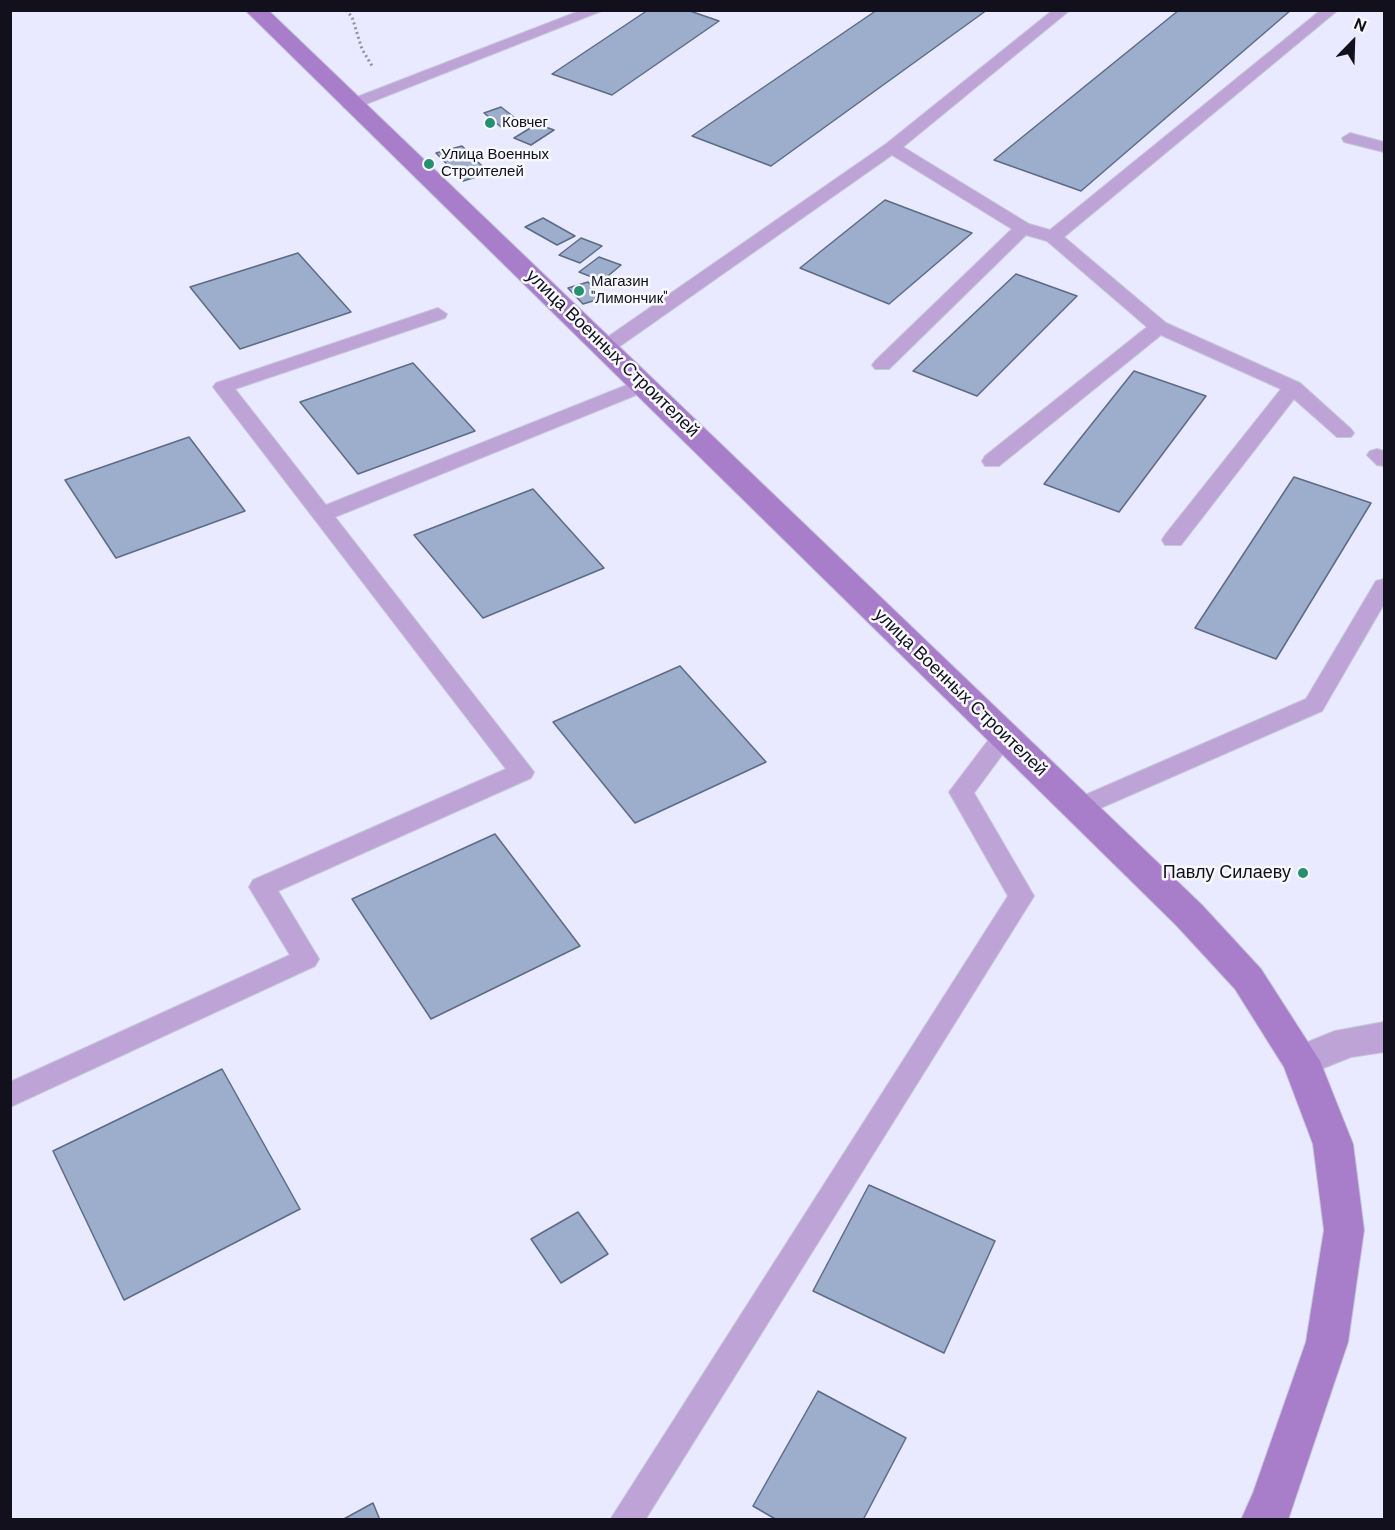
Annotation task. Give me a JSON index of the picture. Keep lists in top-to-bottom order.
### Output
{
  "streets": {
    "main road": ["улица Военных Строителей"]
  },
  "places": [
    "Ковчег",
    "Улица Военных Строителей",
    "Магазин \"Лимончик\"",
    "Павлу Силаеву"
  ],
  "north": "top right"
}
